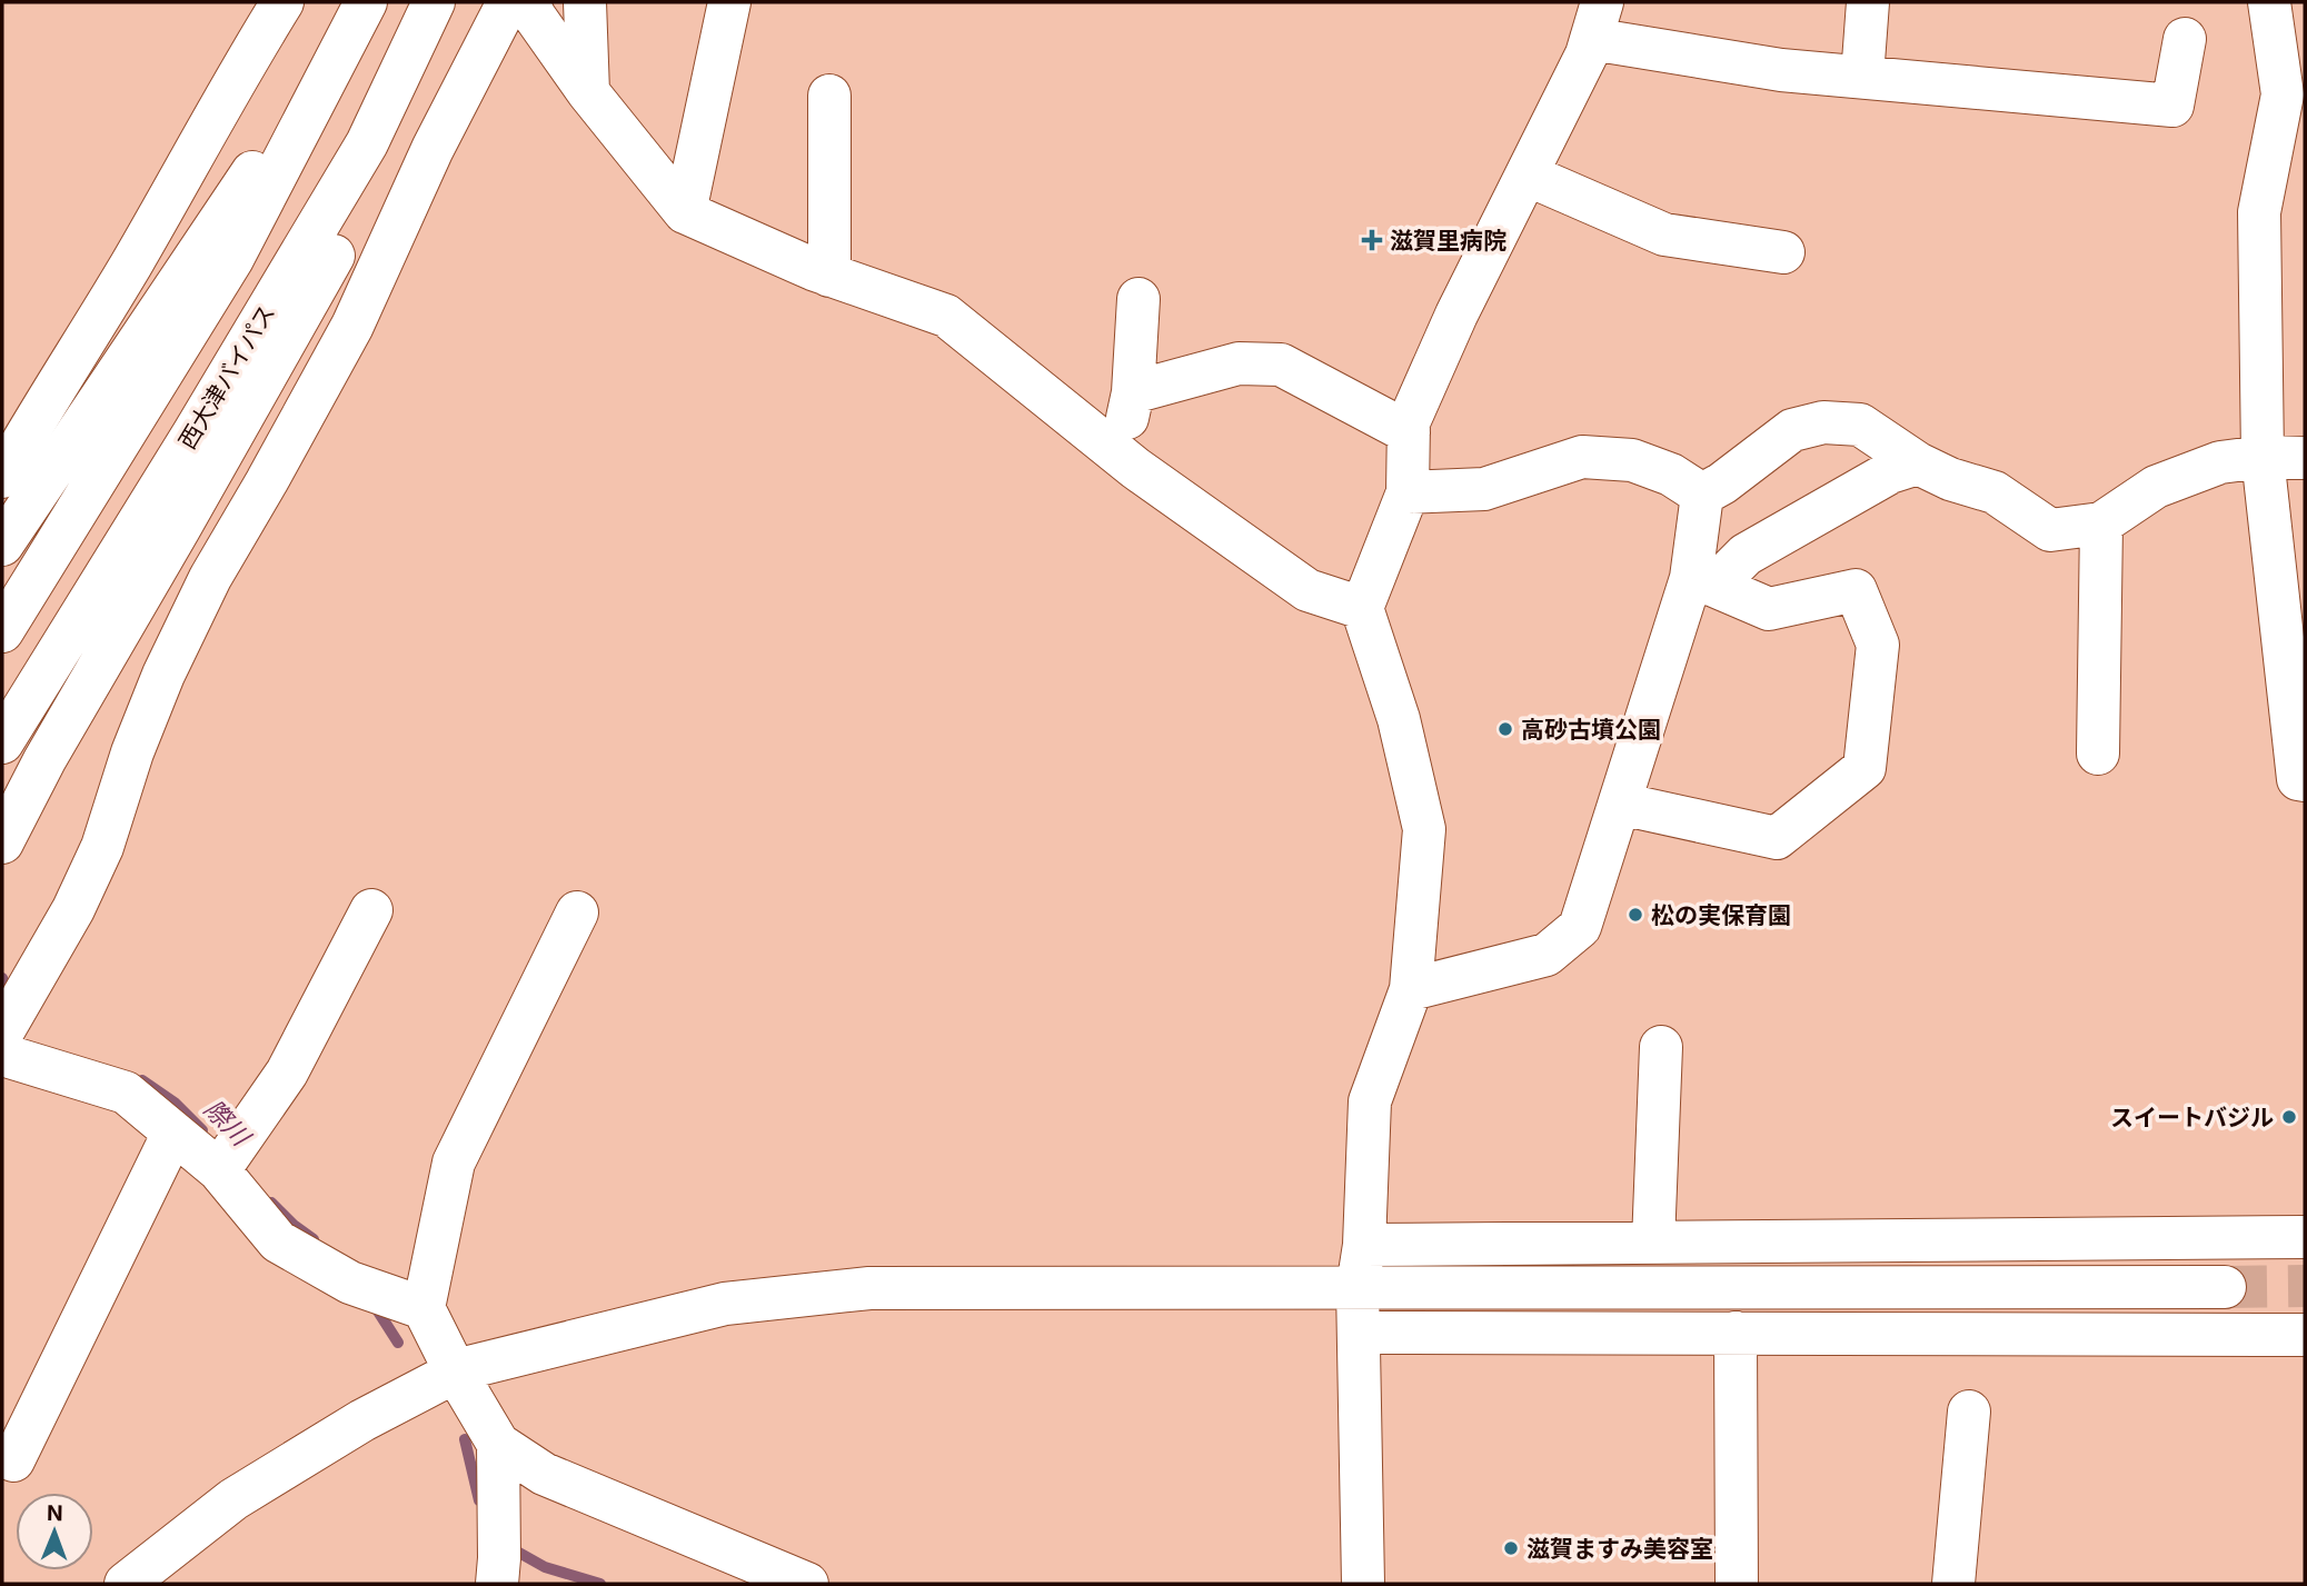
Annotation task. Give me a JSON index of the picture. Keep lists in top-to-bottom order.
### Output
{
  "streets": {
    "main road": ["西大津バイパス"]
  },
  "water": ["際川"],
  "places": {
    "health": ["滋賀里病院"],
    "other": [
      "高砂古墳公園",
      "松の実保育園",
      "スイートバジル",
      "滋賀ますみ美容室"
    ]
  },
  "north": "top"
}
